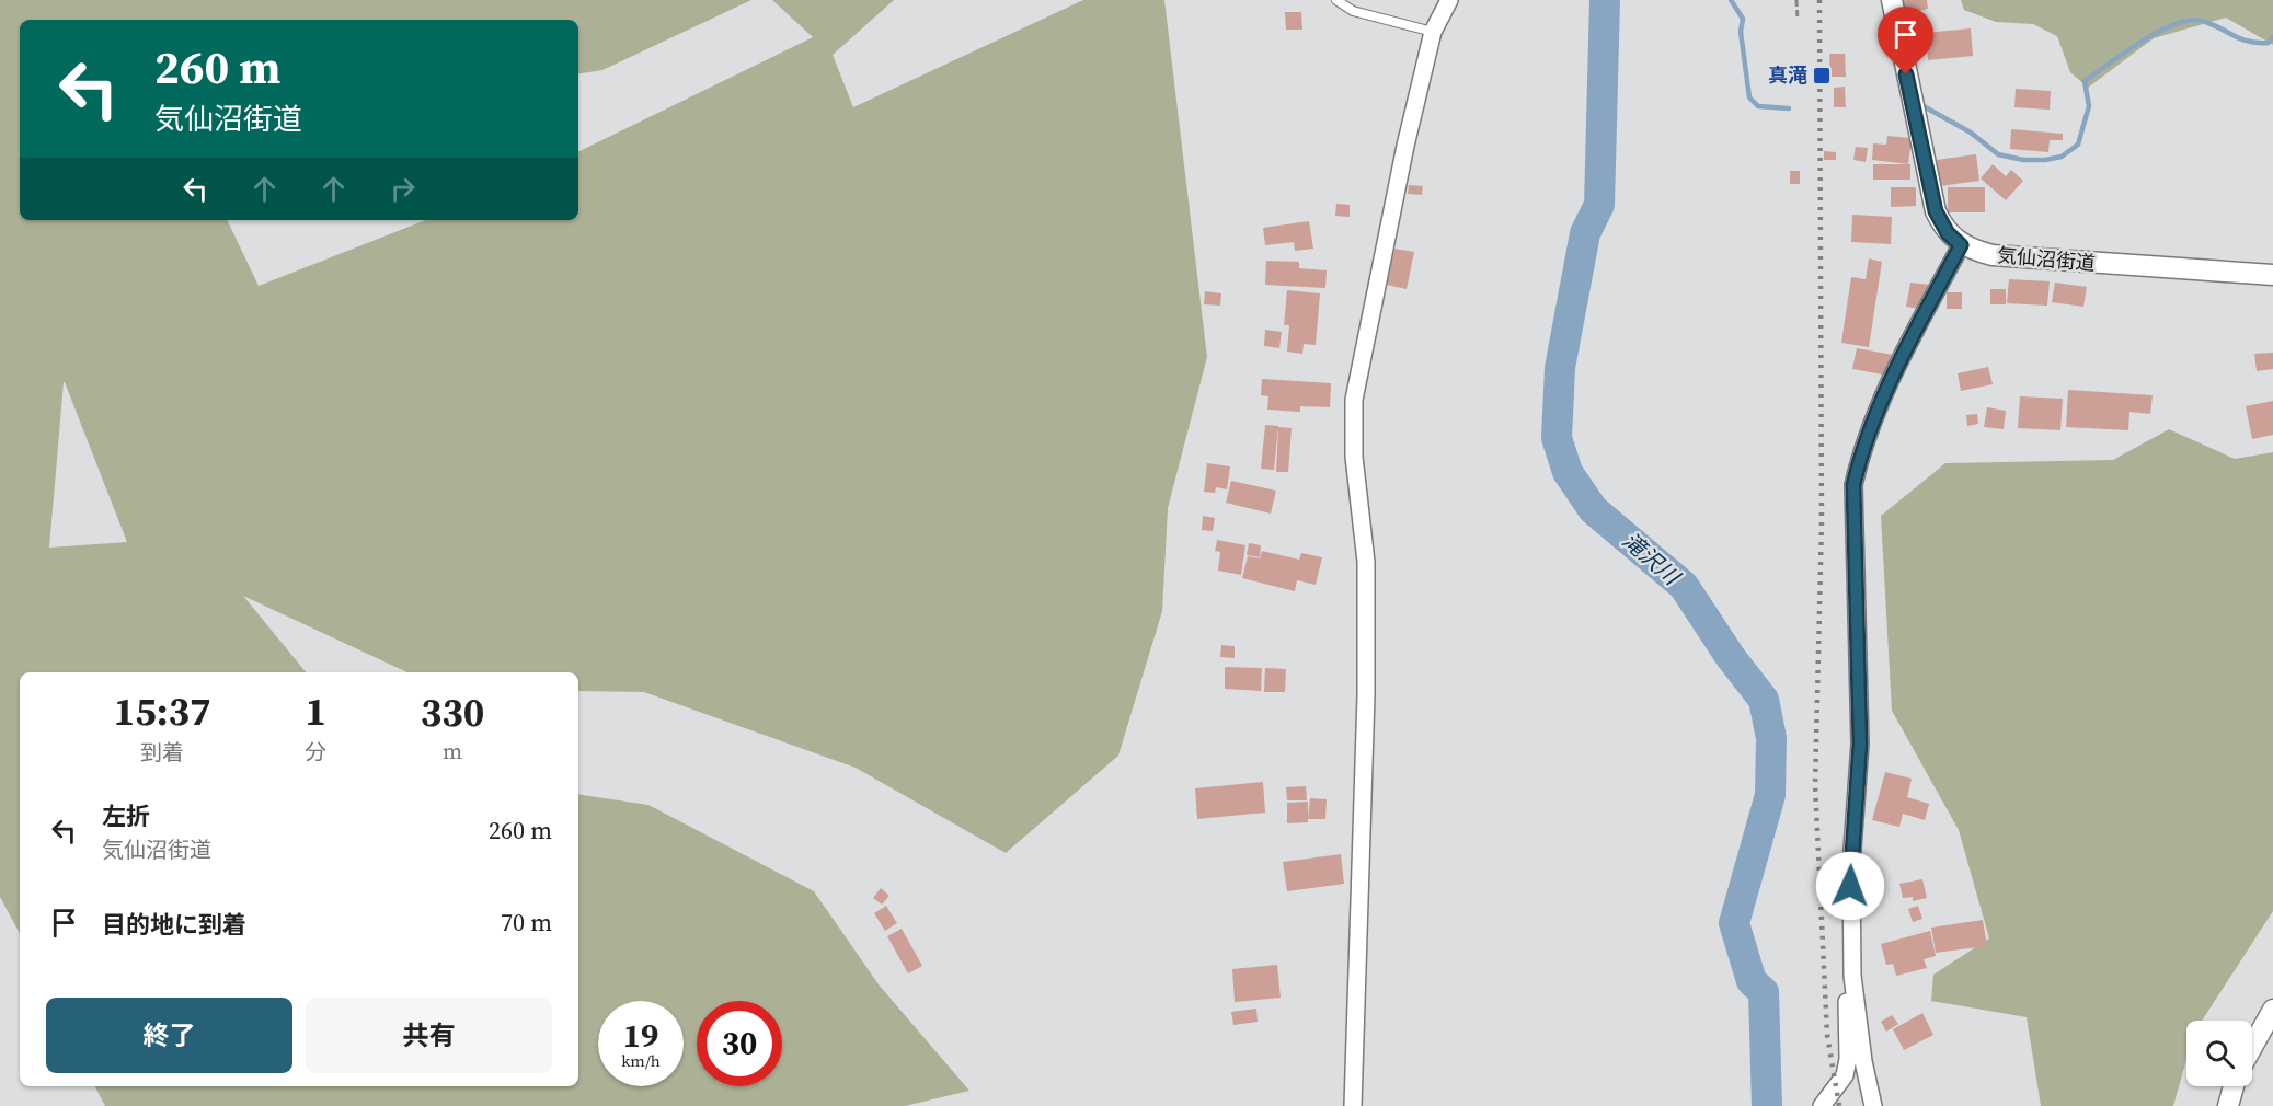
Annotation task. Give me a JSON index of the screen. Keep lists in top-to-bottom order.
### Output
{
  "streets": {
    "street": ["気仙沼街道"]
  },
  "water": ["滝沢川"],
  "places": {
    "transit": ["真滝"]
  },
  "page": {
    "turn": ["260 m", "気仙沼街道"],
    "eta": [
      "15:37",
      "到着",
      "1",
      "分",
      "330",
      "m"
    ],
    "list": [
      {
        "name": "左折",
        "note": "気仙沼街道",
        "value": "260 m"
      },
      {
        "name": "目的地に到着",
        "value": "70 m"
      }
    ],
    "buttons": ["終了", "共有"],
    "speed": "19 km/h",
    "limit": "30"
  }
}
